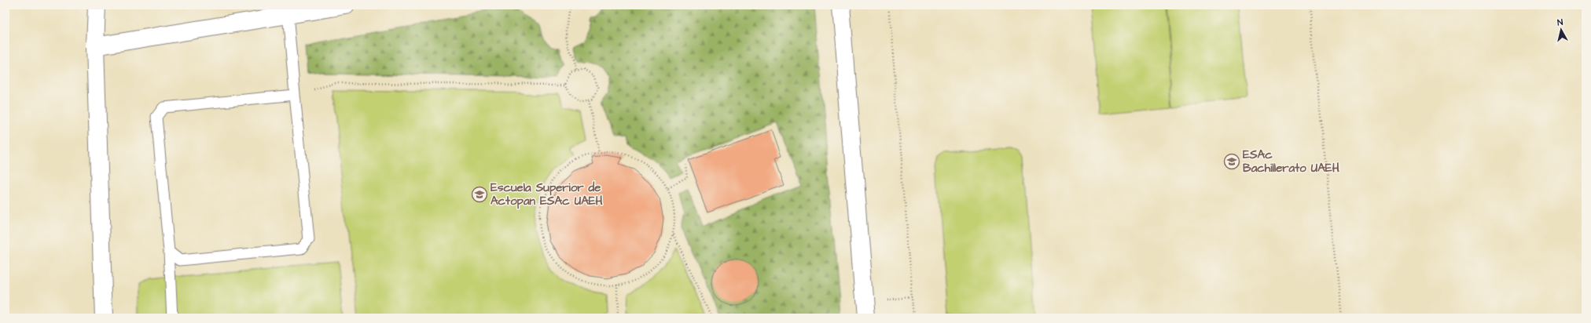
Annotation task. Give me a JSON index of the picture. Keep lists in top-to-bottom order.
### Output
{
  "places": {
    "school or university": ["ESAc Bachillerato UAEH", "Escuela Superior de Actopan ESAc UAEH"]
  },
  "north": "top"
}
